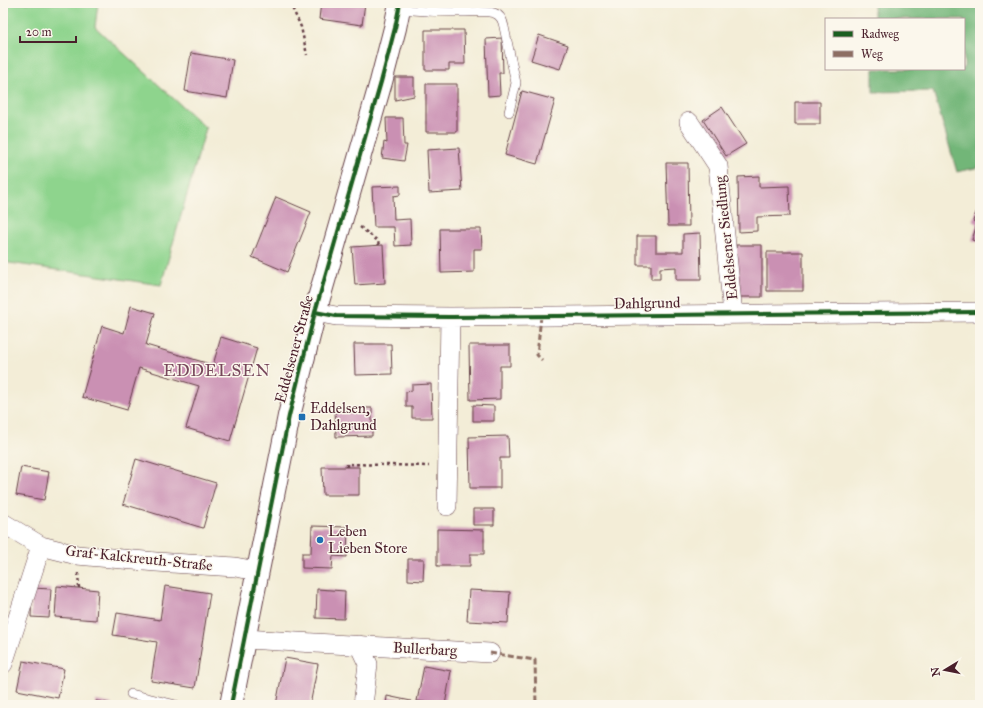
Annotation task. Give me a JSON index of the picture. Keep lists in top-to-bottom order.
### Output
{
  "streets": {
    "street": [
      "Eddelsener Siedlung",
      "Dahlgrund",
      "Eddelsener Straße",
      "Graf-Kalckreuth-Straße",
      "Bullerbarg"
    ]
  },
  "crossings": [
    ["Eddelsener Siedlung", "Dahlgrund"],
    ["Dahlgrund", "Eddelsener Straße"],
    ["Eddelsener Straße", "Graf-Kalckreuth-Straße"],
    ["Eddelsener Straße", "Bullerbarg"]
  ],
  "districts": ["EDDELSEN"],
  "places": {
    "transit": ["Eddelsen, Dahlgrund"],
    "other": ["Leben Lieben Store"]
  },
  "legend": ["Radweg", "Weg"],
  "scale_bar": "20 m",
  "north": "left"
}
